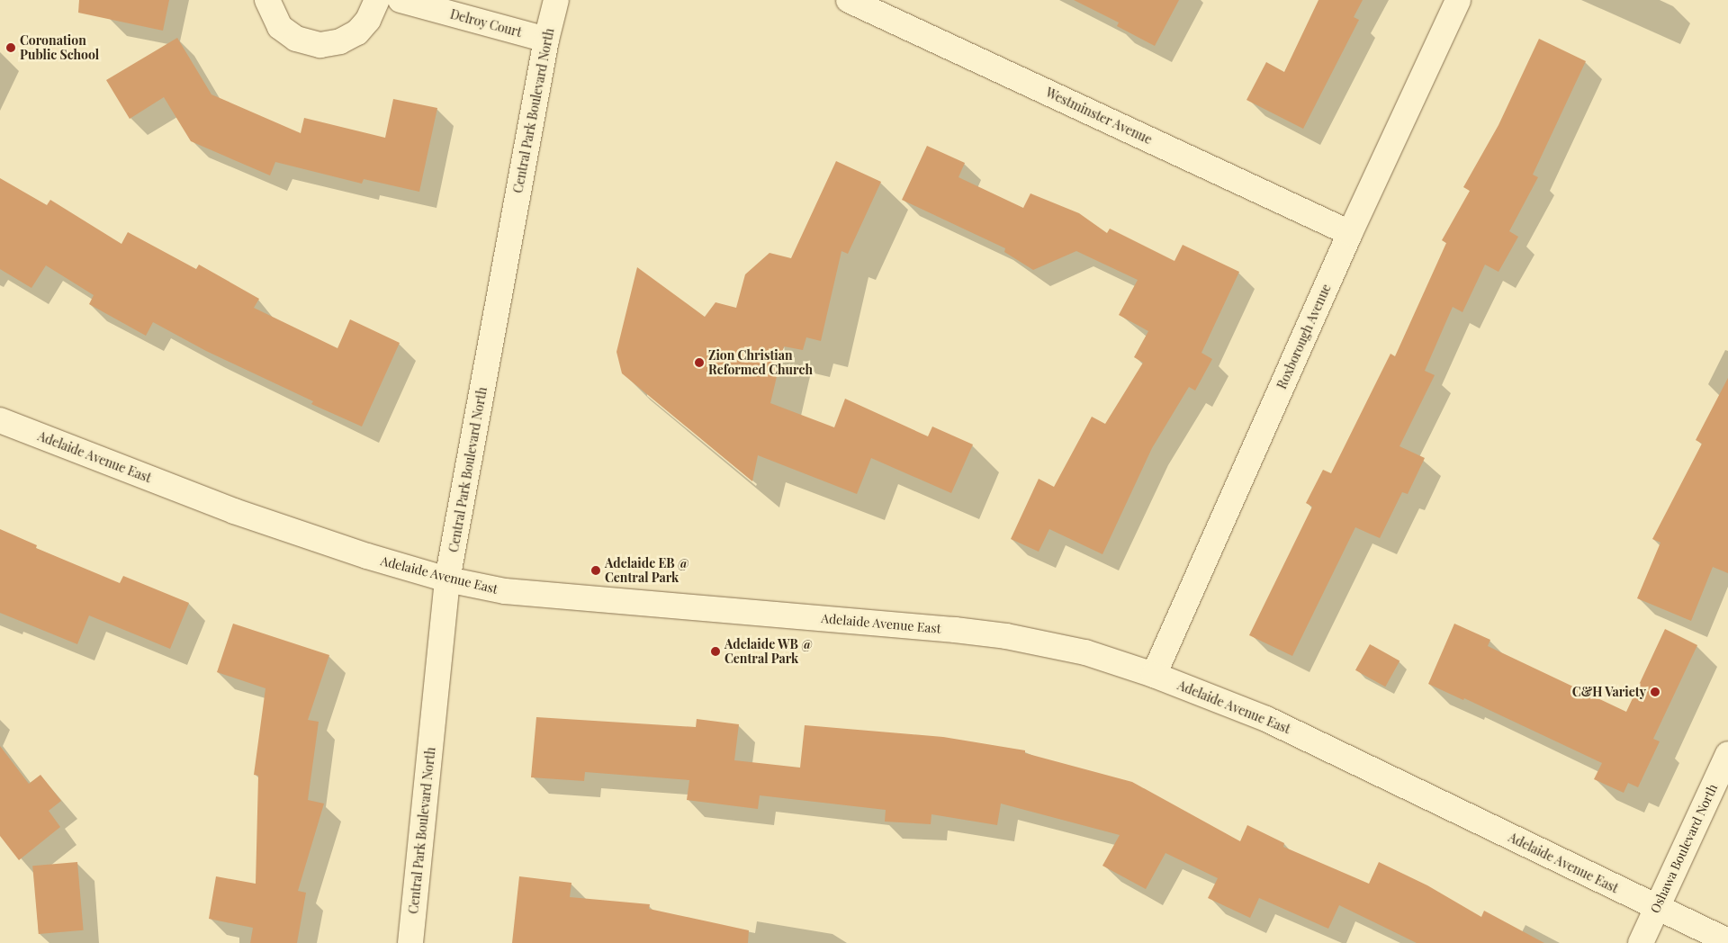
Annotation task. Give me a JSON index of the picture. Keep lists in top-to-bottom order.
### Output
{
  "streets": {
    "street": [
      "Delroy Court",
      "Central Park Boulevard North",
      "Westminster Avenue",
      "Roxborough Avenue",
      "Adelaide Avenue East",
      "Oshawa Boulevard North"
    ]
  },
  "crossings": [
    ["Delroy Court", "Central Park Boulevard North"],
    ["Central Park Boulevard North", "Adelaide Avenue East"],
    ["Westminster Avenue", "Roxborough Avenue"],
    ["Roxborough Avenue", "Adelaide Avenue East"],
    ["Adelaide Avenue East", "Oshawa Boulevard North"]
  ],
  "places": [
    "Coronation Public School",
    "Zion Christian Reformed Church",
    "Adelaide EB @ Central Park",
    "Adelaide WB @ Central Park",
    "C&H Variety"
  ]
}
